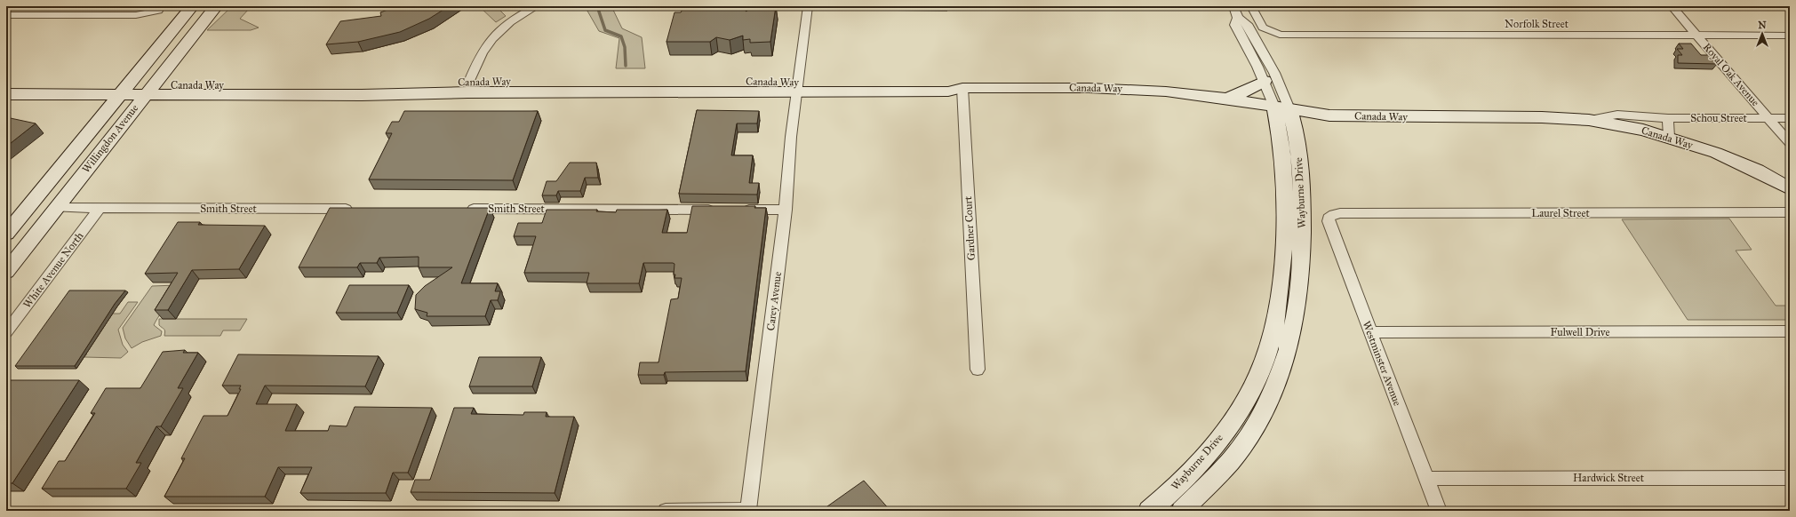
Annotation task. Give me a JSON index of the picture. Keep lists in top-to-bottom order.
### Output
{
  "streets": {
    "main road": ["Canada Way", "Willingdon Avenue", "Wayburne Drive"],
    "street": [
      "Norfolk Street",
      "Royal Oak Avenue",
      "Schou Street",
      "Smith Street",
      "Laurel Street",
      "Gardner Court",
      "White Avenue North",
      "Carey Avenue",
      "Fulwell Drive",
      "Westminster Avenue",
      "Hardwick Street"
    ]
  },
  "crossings": [
    ["Norfolk Street", "Royal Oak Avenue"],
    ["Royal Oak Avenue", "Schou Street"],
    ["Canada Way", "Schou Street"],
    ["Canada Way", "Willingdon Avenue"],
    ["Canada Way", "Wayburne Drive"],
    ["Canada Way", "Gardner Court"],
    ["Canada Way", "Carey Avenue"],
    ["Willingdon Avenue", "Smith Street"],
    ["Smith Street", "White Avenue North"],
    ["Laurel Street", "Westminster Avenue"],
    ["Fulwell Drive", "Westminster Avenue"],
    ["Westminster Avenue", "Hardwick Street"]
  ],
  "north": "top"
}
